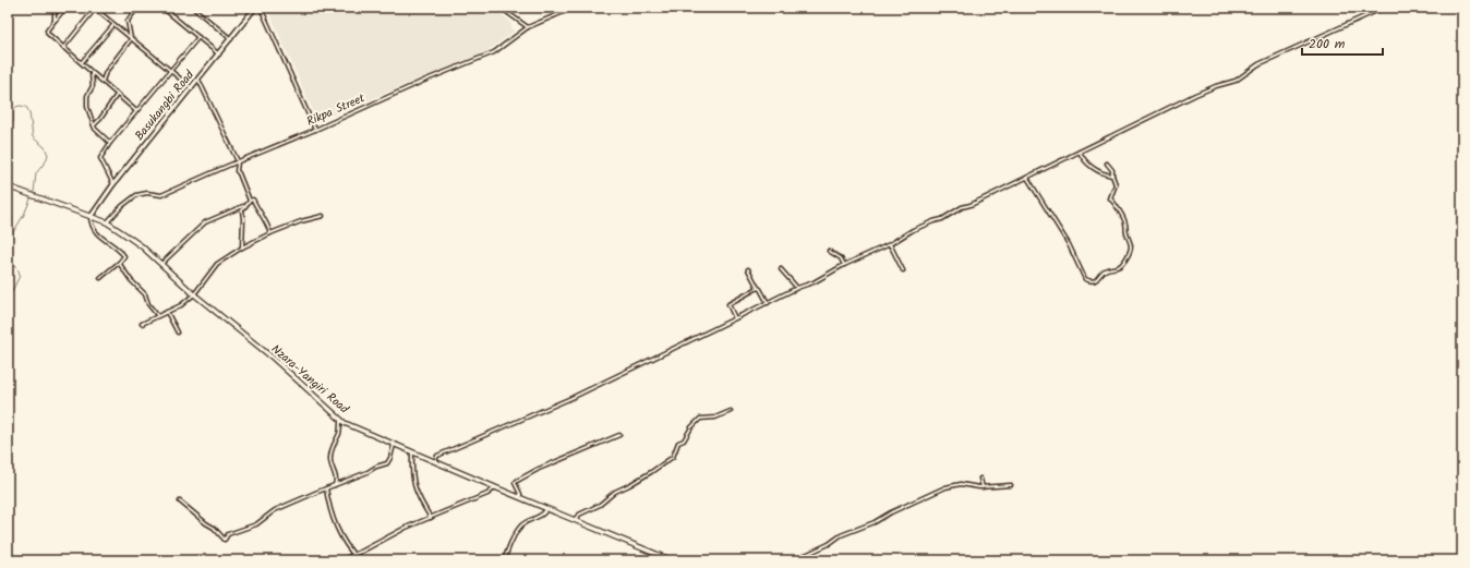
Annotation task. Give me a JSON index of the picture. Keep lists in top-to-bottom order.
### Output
{
  "streets": {
    "main road": ["Nzara-Yangiri Road"],
    "street": ["Basukangbi Road", "Rikpa Street"]
  },
  "crossings": [
    ["Basukangbi Road", "Nzara-Yangiri Road"],
    ["Rikpa Street", "Nzara-Yangiri Road"]
  ],
  "scale_bar": "200 m"
}
